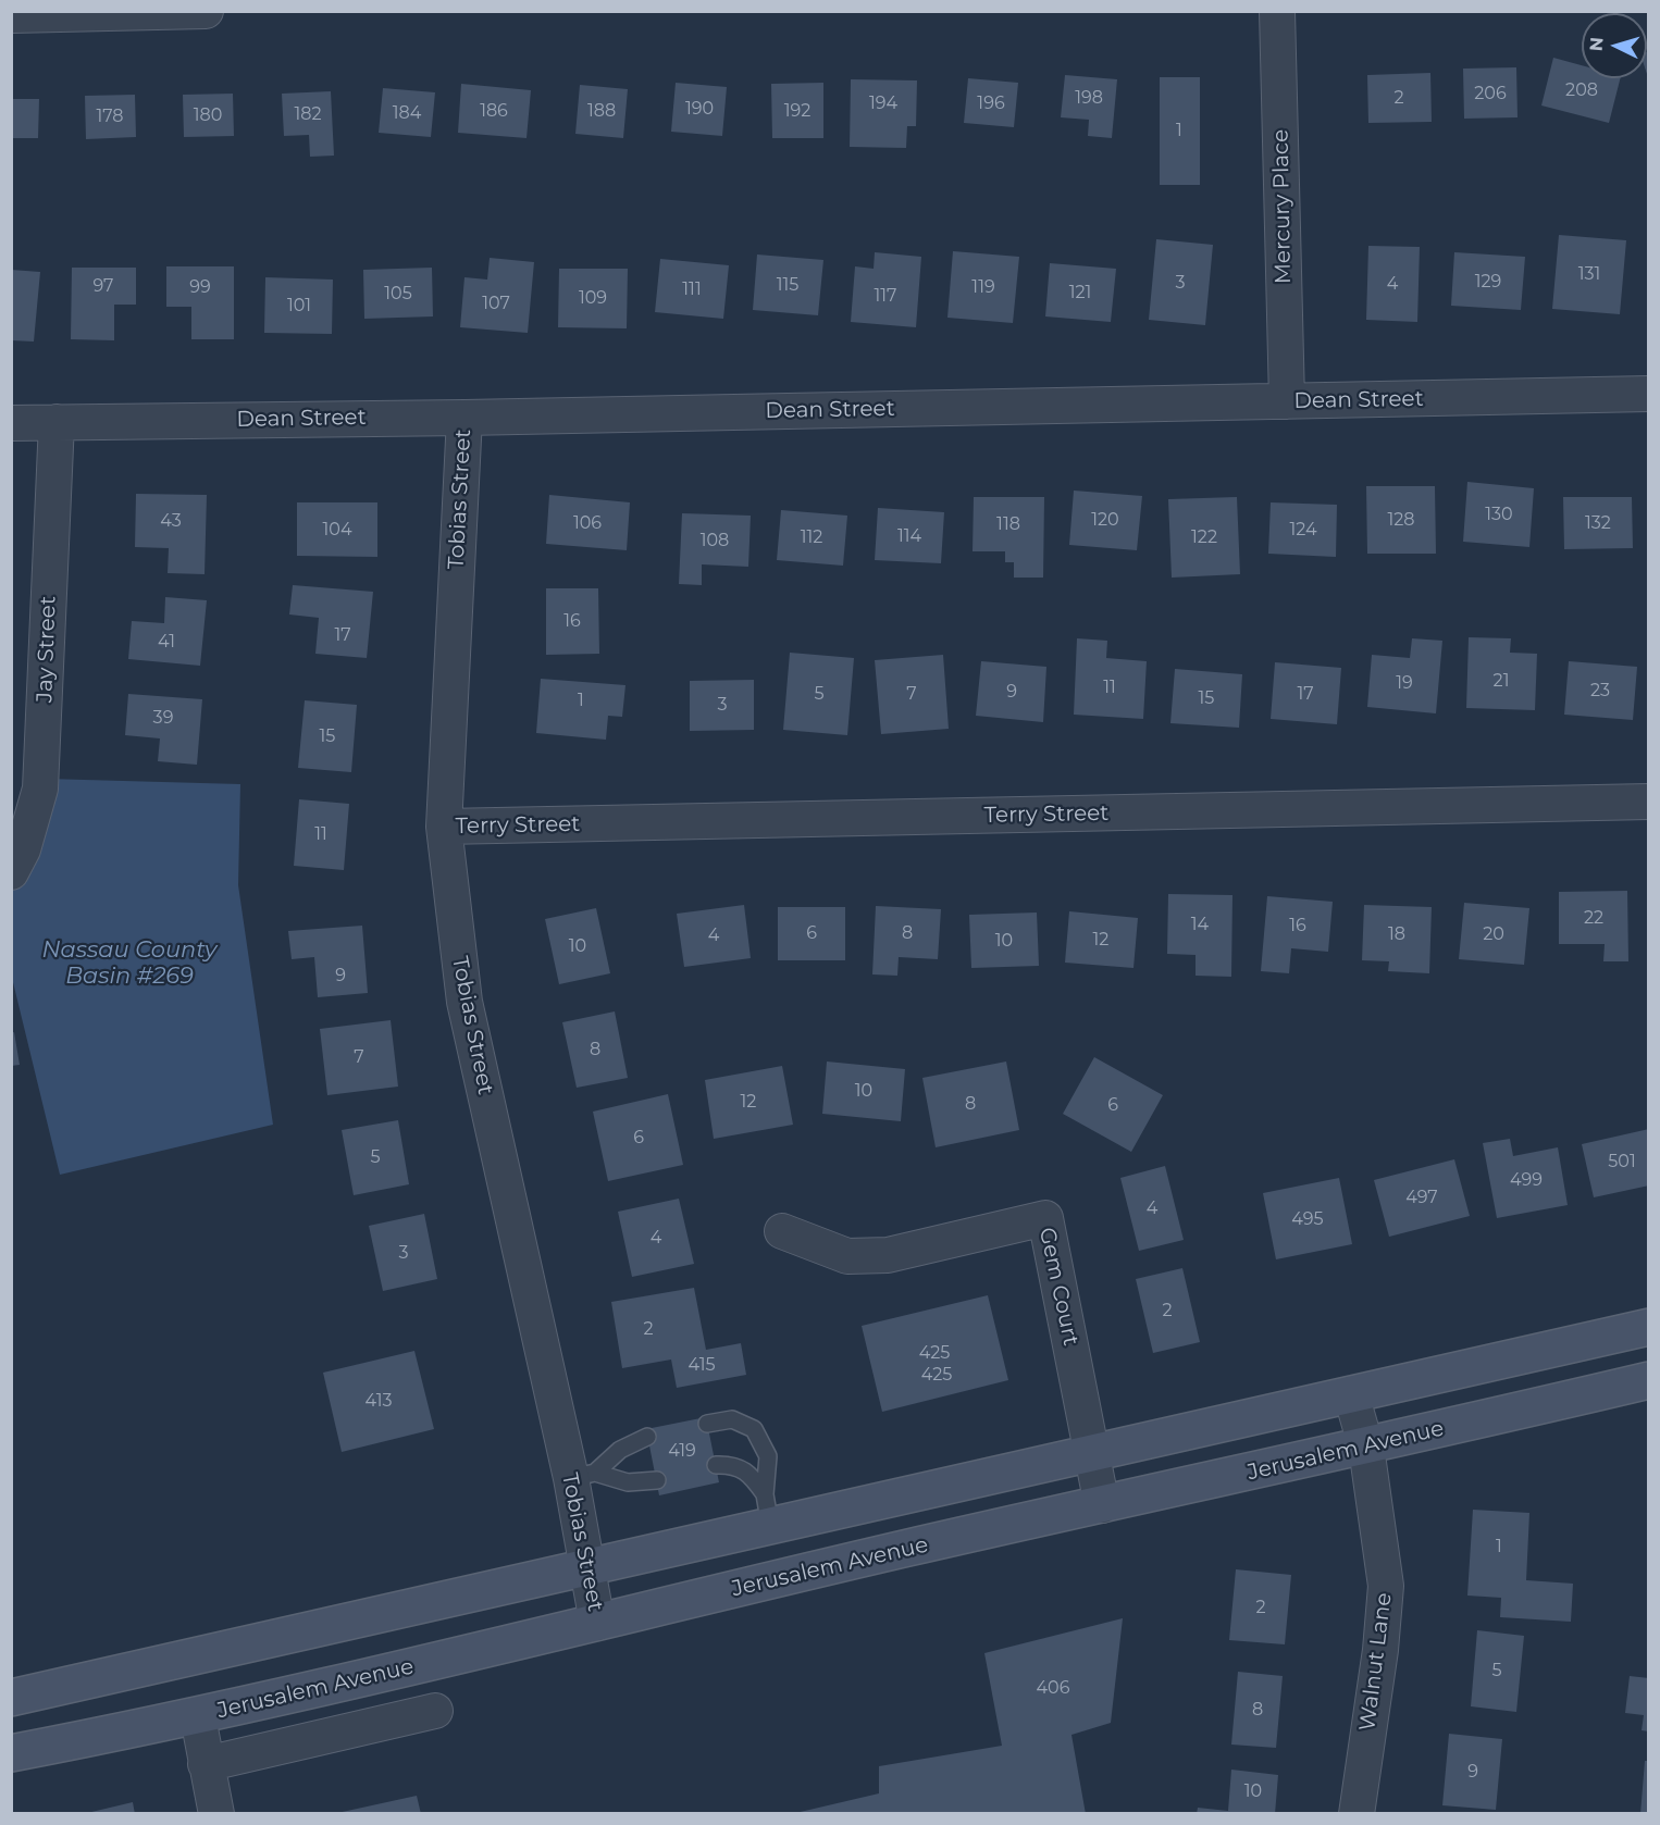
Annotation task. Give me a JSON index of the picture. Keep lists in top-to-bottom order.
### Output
{
  "streets": {
    "main road": ["Jerusalem Avenue"],
    "street": [
      "Mercury Place",
      "Dean Street",
      "Tobias Street",
      "Jay Street",
      "Terry Street",
      "Gem Court",
      "Walnut Lane"
    ]
  },
  "crossings": [
    ["Mercury Place", "Dean Street"],
    ["Dean Street", "Tobias Street"],
    ["Dean Street", "Jay Street"],
    ["Tobias Street", "Terry Street"],
    ["Tobias Street", "Jerusalem Avenue"],
    ["Gem Court", "Jerusalem Avenue"],
    ["Jerusalem Avenue", "Walnut Lane"]
  ],
  "water": ["Nassau County Basin #269"],
  "house_numbers": [
    "208",
    "206",
    "198",
    "2",
    "194",
    "196",
    "190",
    "186",
    "188",
    "192",
    "184",
    "182",
    "180",
    "178",
    "1",
    "131",
    "129",
    "3",
    "4",
    "115",
    "97",
    "99",
    "119",
    "111",
    "121",
    "105",
    "117",
    "109",
    "107",
    "101",
    "130",
    "120",
    "128",
    "43",
    "106",
    "132",
    "118",
    "104",
    "124",
    "114",
    "112",
    "122",
    "108",
    "16",
    "17",
    "41",
    "21",
    "19",
    "11",
    "23",
    "9",
    "5",
    "7",
    "17",
    "15",
    "1",
    "3",
    "39",
    "15",
    "11",
    "22",
    "14",
    "16",
    "6",
    "8",
    "18",
    "20",
    "4",
    "12",
    "10",
    "10",
    "9",
    "8",
    "7",
    "10",
    "12",
    "8",
    "6",
    "6",
    "5",
    "501",
    "499",
    "497",
    "4",
    "495",
    "4",
    "3",
    "2",
    "2",
    "425",
    "415",
    "425",
    "413",
    "419",
    "1",
    "2",
    "5",
    "406",
    "8",
    "9",
    "10"
  ],
  "north": "left"
}
